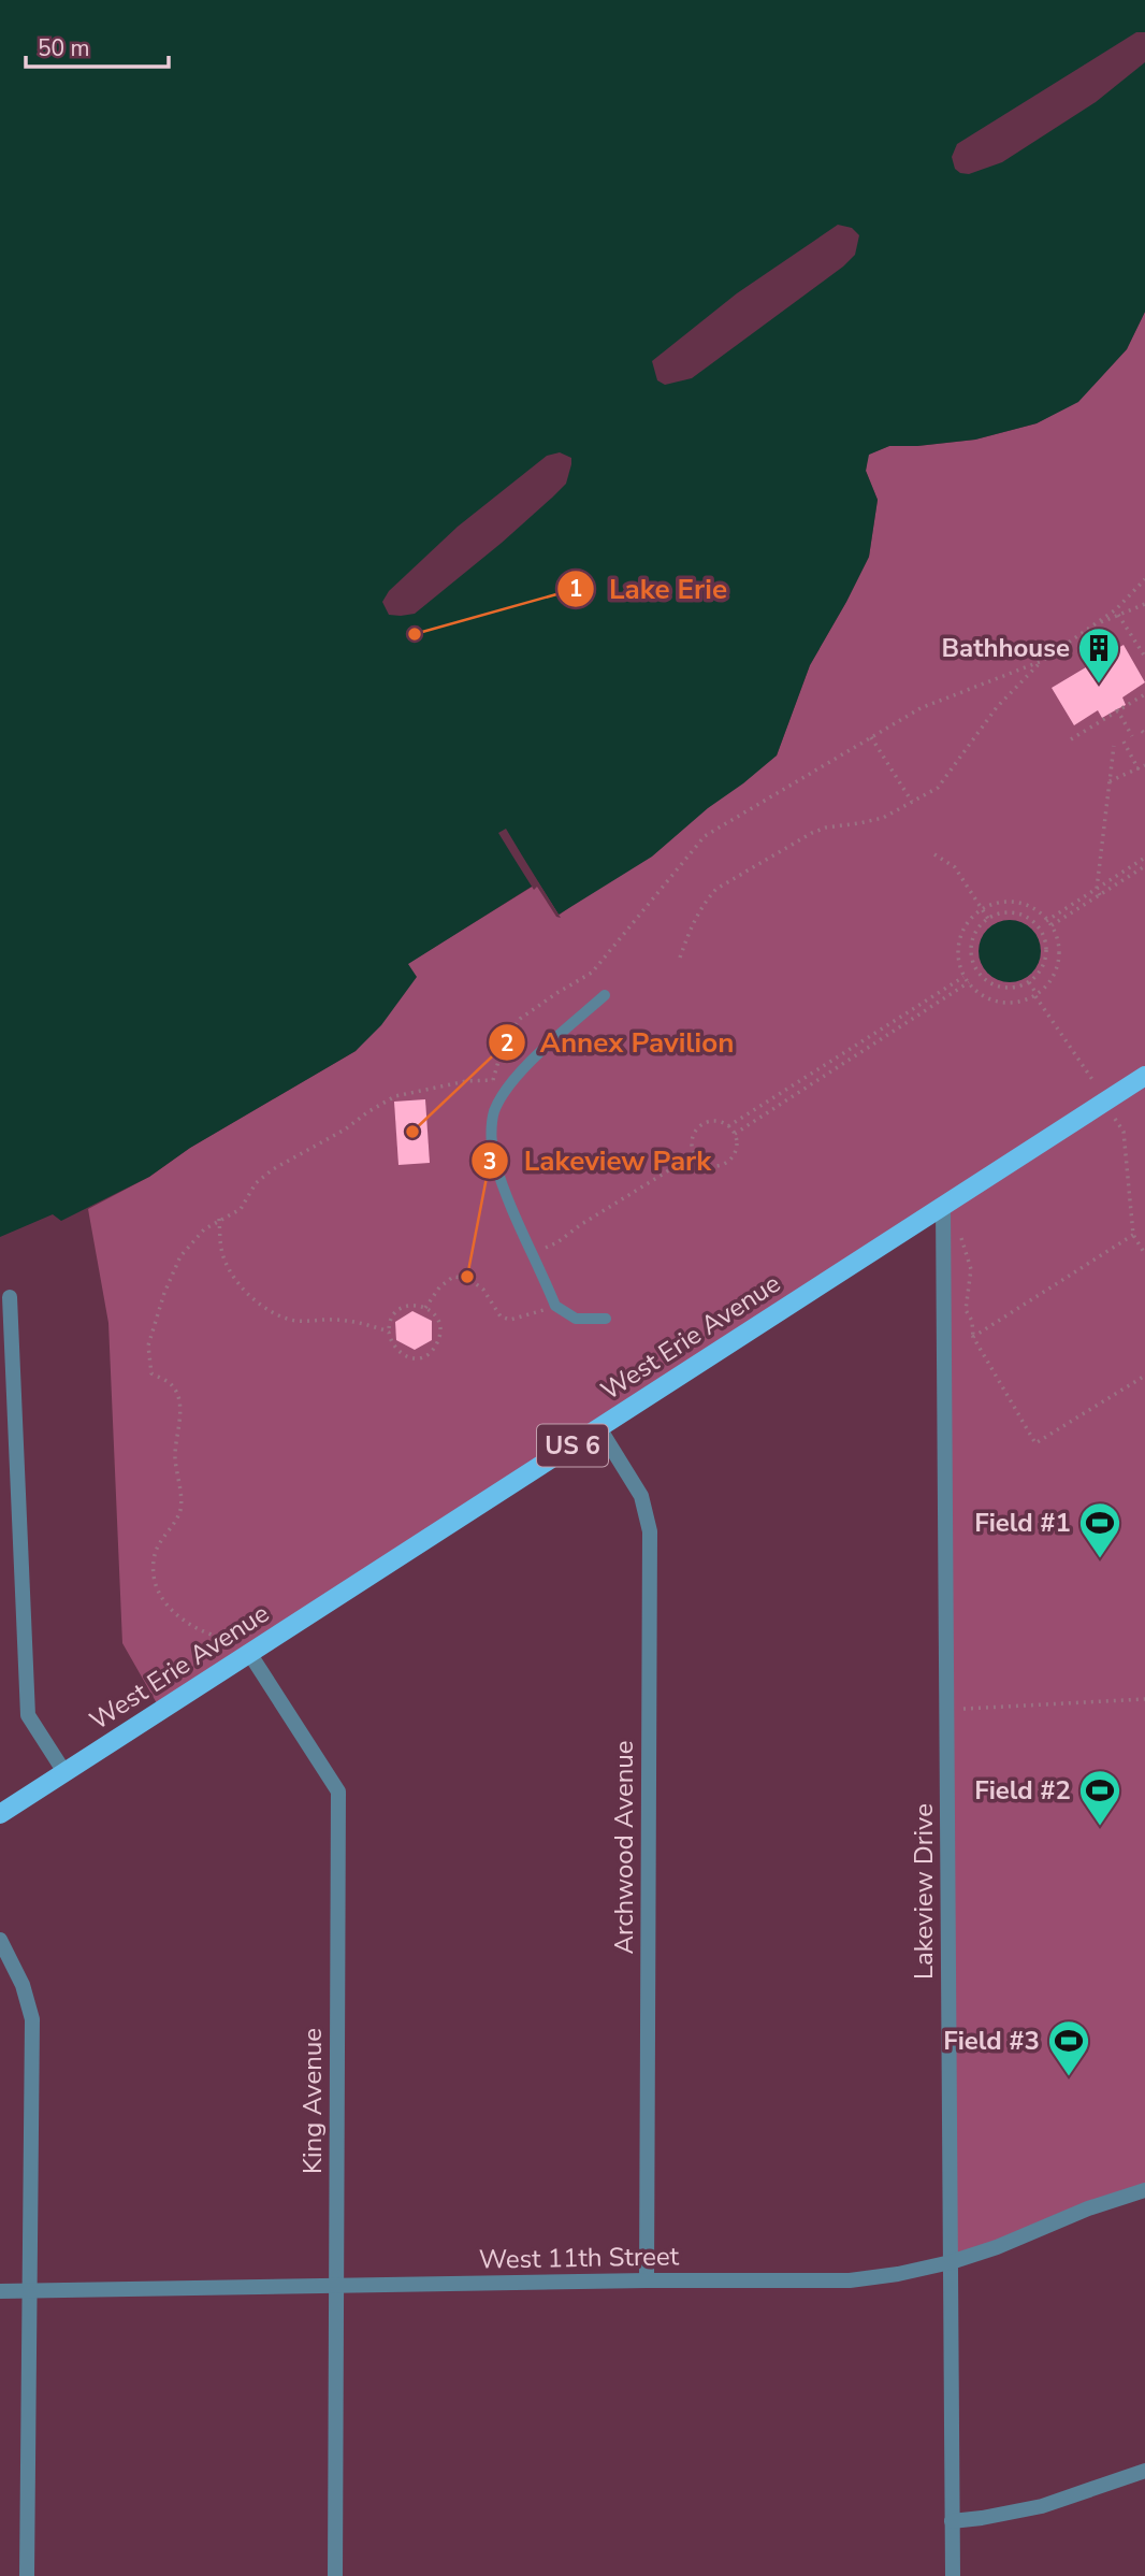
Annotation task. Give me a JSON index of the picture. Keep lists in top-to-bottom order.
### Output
{
  "streets": {
    "main road": ["West Erie Avenue", "US 6"],
    "street": [
      "Archwood Avenue",
      "Lakeview Drive",
      "King Avenue",
      "West 11th Street"
    ]
  },
  "crossings": [
    ["West Erie Avenue", "Archwood Avenue"],
    ["West Erie Avenue", "Lakeview Drive"],
    ["West Erie Avenue", "King Avenue"],
    ["Archwood Avenue", "West 11th Street"],
    ["Lakeview Drive", "West 11th Street"],
    ["King Avenue", "West 11th Street"]
  ],
  "places": {
    "other": ["Lake Erie", "Annex Pavilion", "Lakeview Park"],
    "building": ["Bathhouse"],
    "sports": ["Field #1", "Field #2", "Field #3"]
  },
  "scale_bar": "50 m"
}
